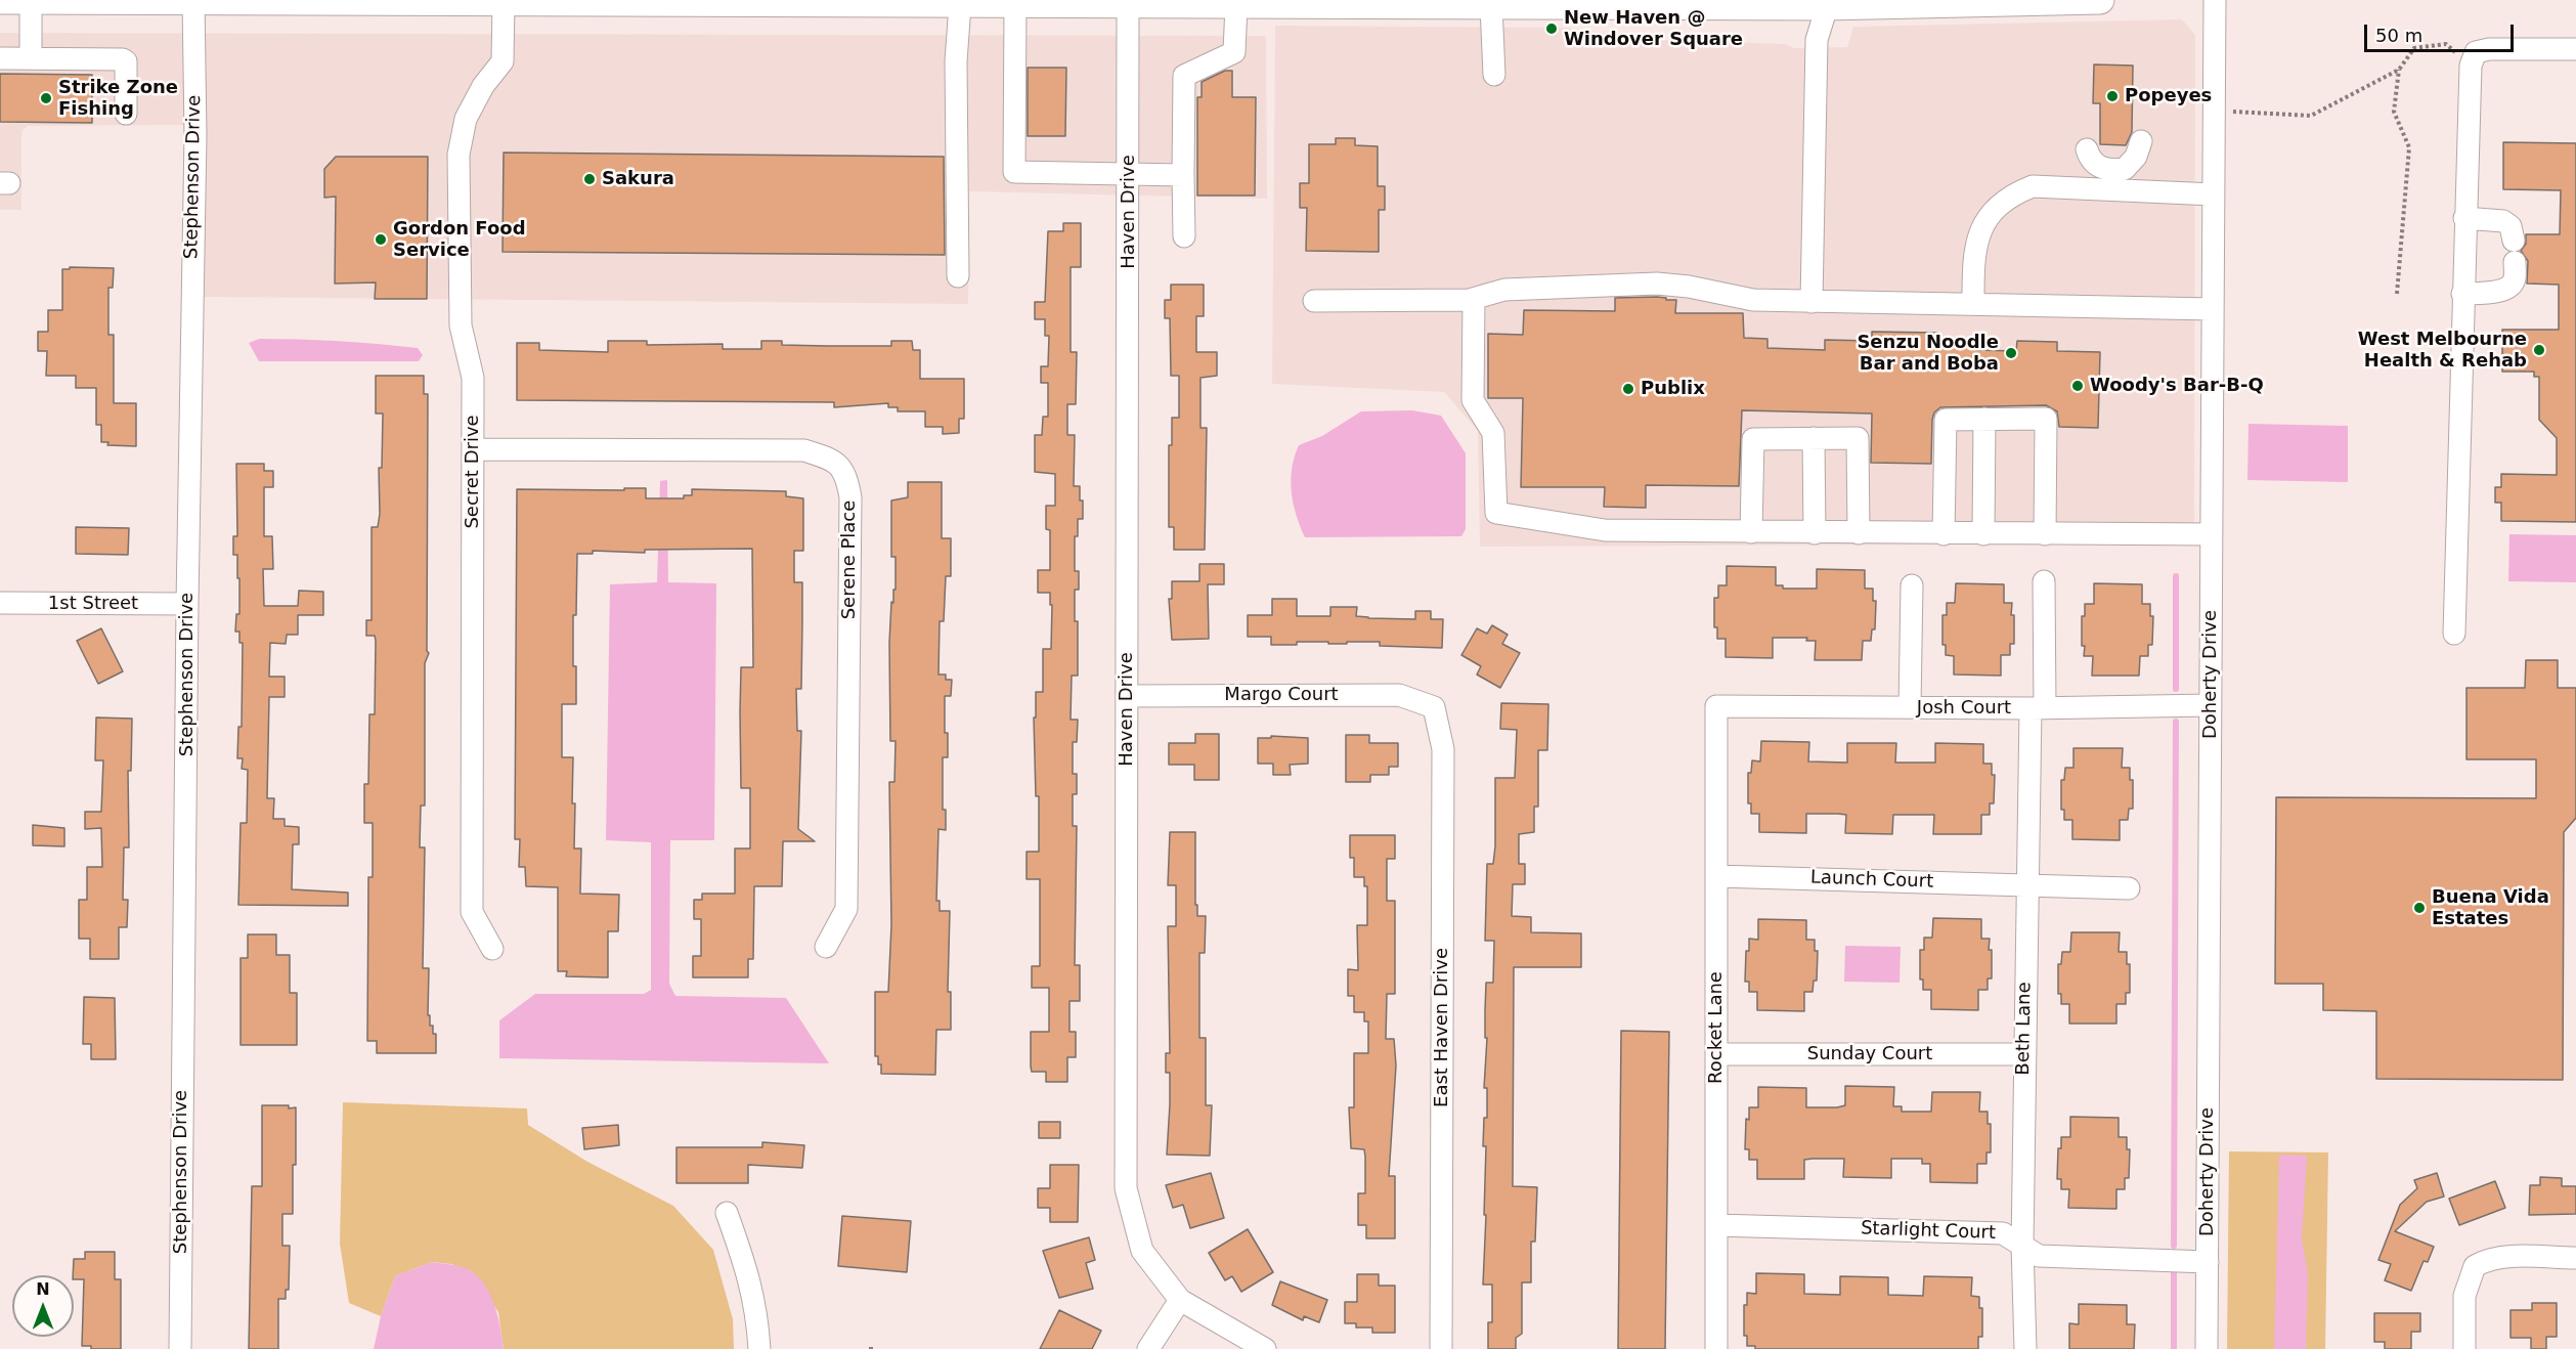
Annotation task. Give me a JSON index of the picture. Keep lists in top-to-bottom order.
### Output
{
  "streets": {
    "street": [
      "Stephenson Drive",
      "Haven Drive",
      "Secret Drive",
      "Serene Place",
      "1st Street",
      "Doherty Drive",
      "Margo Court",
      "Josh Court",
      "Launch Court",
      "East Haven Drive",
      "Rocket Lane",
      "Beth Lane",
      "Sunday Court",
      "Starlight Court"
    ]
  },
  "crossings": [
    ["Stephenson Drive", "1st Street"],
    ["Haven Drive", "Margo Court"],
    ["Secret Drive", "Serene Place"],
    ["Doherty Drive", "Josh Court"],
    ["Doherty Drive", "Starlight Court"],
    ["Margo Court", "East Haven Drive"],
    ["Josh Court", "Rocket Lane"],
    ["Josh Court", "Beth Lane"],
    ["Launch Court", "Rocket Lane"],
    ["Launch Court", "Beth Lane"],
    ["Rocket Lane", "Sunday Court"],
    ["Rocket Lane", "Starlight Court"],
    ["Beth Lane", "Sunday Court"],
    ["Beth Lane", "Starlight Court"]
  ],
  "places": [
    "New Haven @ Windover Square",
    "Popeyes",
    "Strike Zone Fishing",
    "Sakura",
    "Gordon Food Service",
    "West Melbourne Health & Rehab",
    "Senzu Noodle Bar and Boba",
    "Woody's Bar-B-Q",
    "Publix",
    "Buena Vida Estates"
  ],
  "scale_bar": "50 m",
  "north": "top"
}
